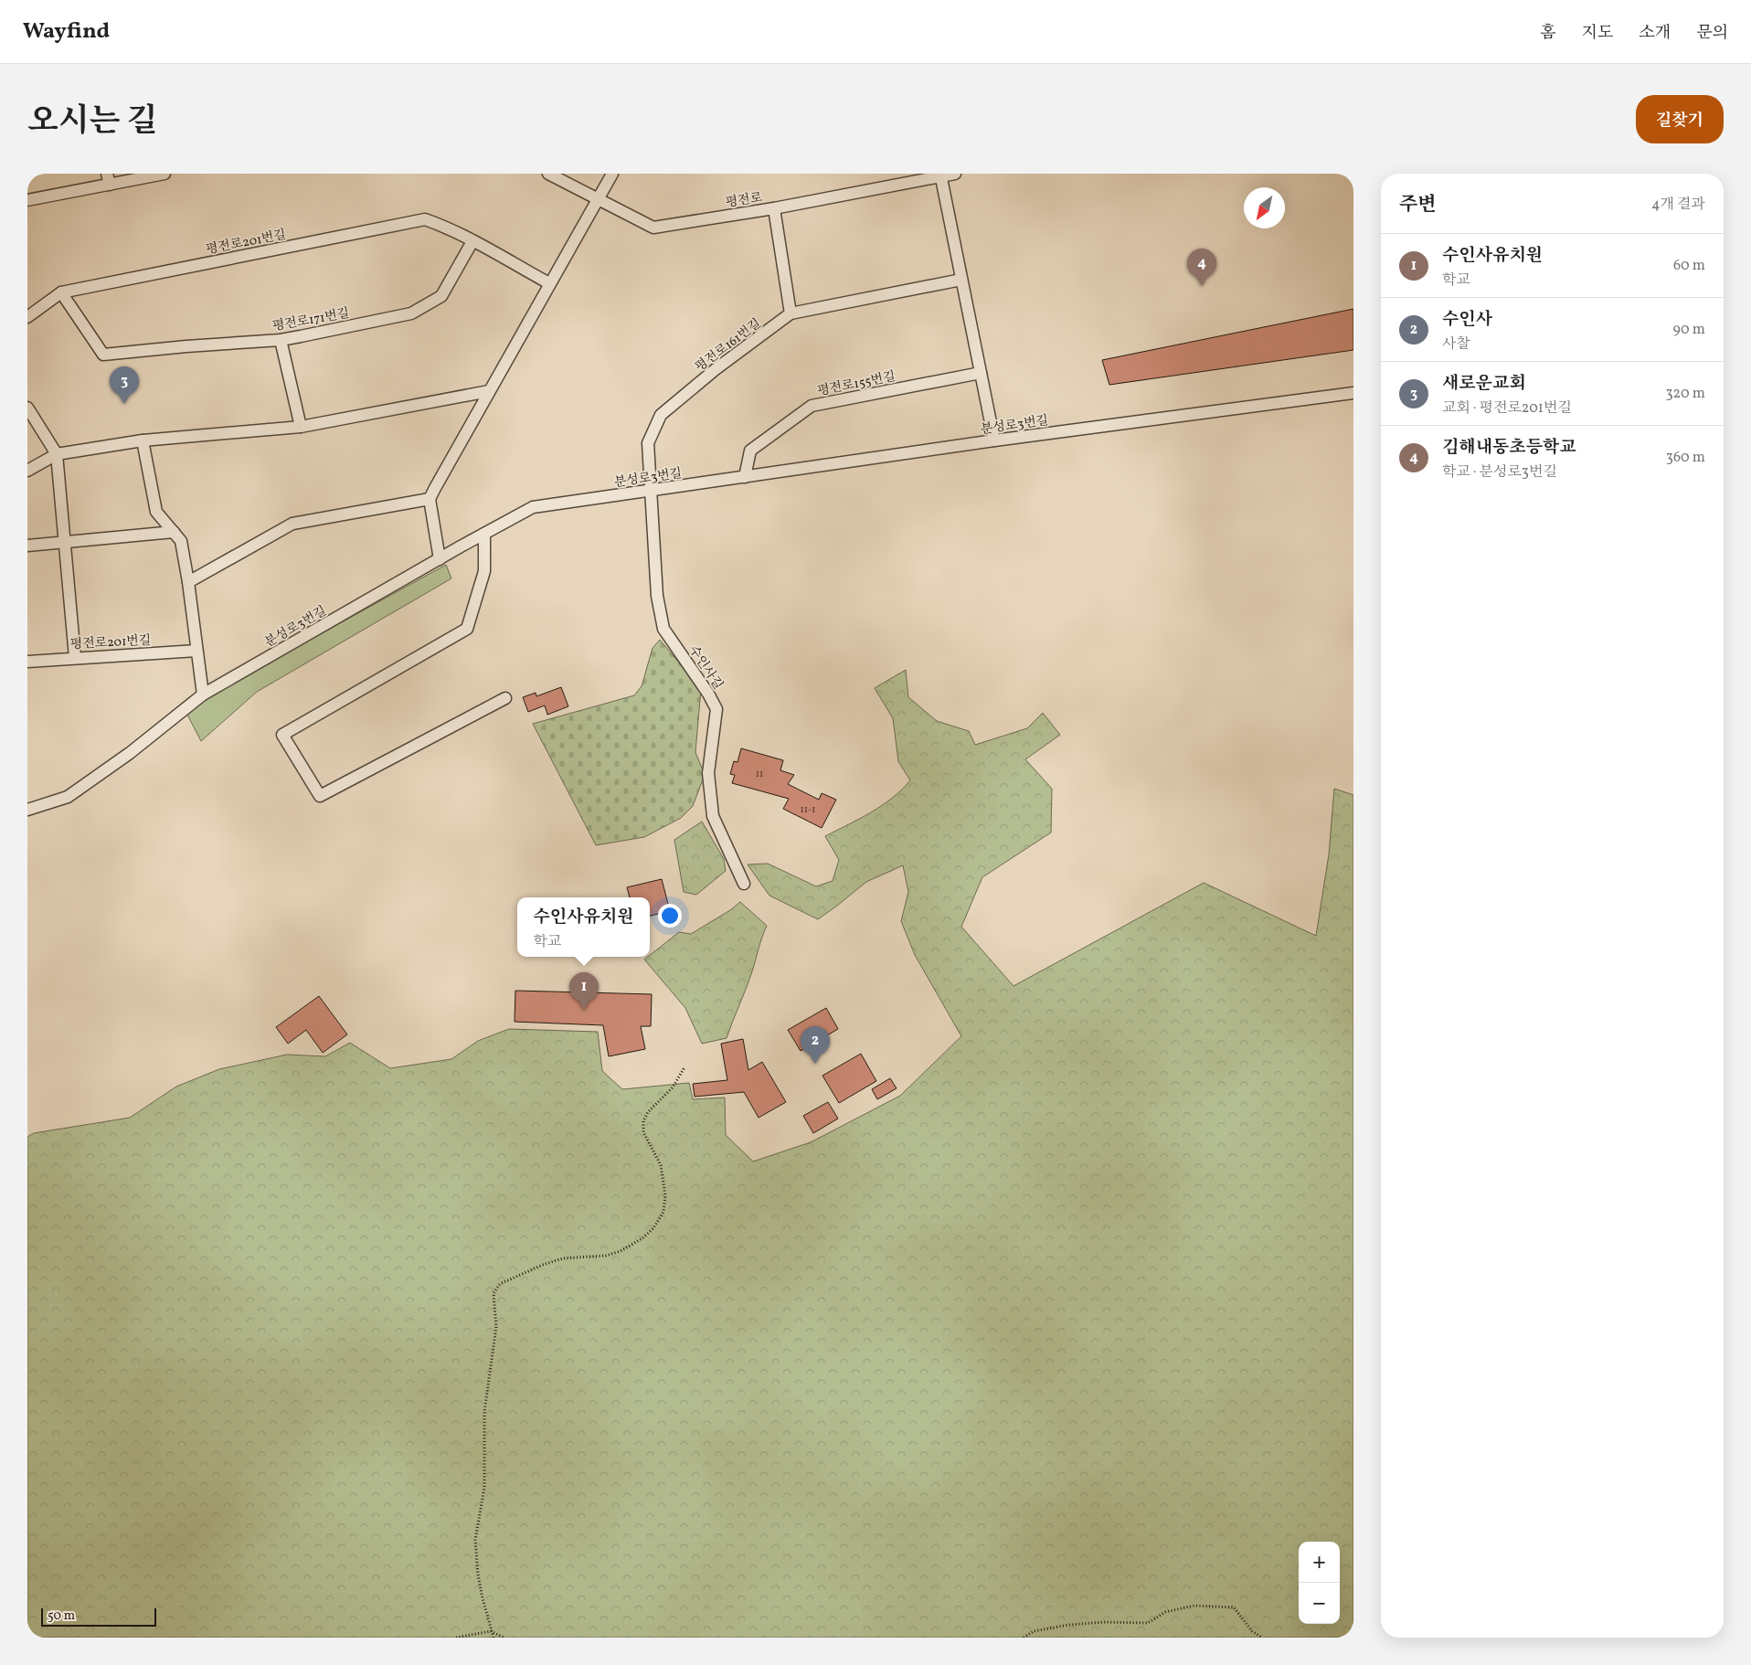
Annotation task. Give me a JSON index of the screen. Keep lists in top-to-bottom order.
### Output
{
  "streets": {
    "street": [
      "평전로",
      "평전로201번길",
      "평전로171번길",
      "평전로161번길",
      "평전로155번길",
      "분성로3번길",
      "수인사길"
    ]
  },
  "crossings": [
    ["평전로201번길", "평전로171번길"],
    ["평전로161번길", "분성로3번길"],
    ["평전로161번길", "수인사길"],
    ["평전로155번길", "분성로3번길"],
    ["분성로3번길", "수인사길"]
  ],
  "house_numbers": ["11", "11-1"],
  "scale_bar": "50 m",
  "north": "bottom left",
  "page": {
    "header": "Wayfind",
    "nav": [
      "홈",
      "지도",
      "소개",
      "문의"
    ],
    "title": "오시는 길",
    "buttons": "길찾기",
    "heading": ["주변", "4개 결과"],
    "list": [
      {
        "mark": "1",
        "name": "수인사유치원",
        "note": "학교",
        "value": "60 m"
      },
      {
        "mark": "2",
        "name": "수인사",
        "note": "사찰",
        "value": "90 m"
      },
      {
        "mark": "3",
        "name": "새로운교회",
        "note": "교회 · 평전로201번길",
        "value": "320 m"
      },
      {
        "mark": "4",
        "name": "김해내동초등학교",
        "note": "학교 · 분성로3번길",
        "value": "360 m"
      }
    ],
    "pins": [
      "4",
      "3",
      "1",
      "2"
    ],
    "popup": ["수인사유치원", "학교"],
    "map_buttons": ["+", "−"],
    "scale": "50 m"
  }
}
